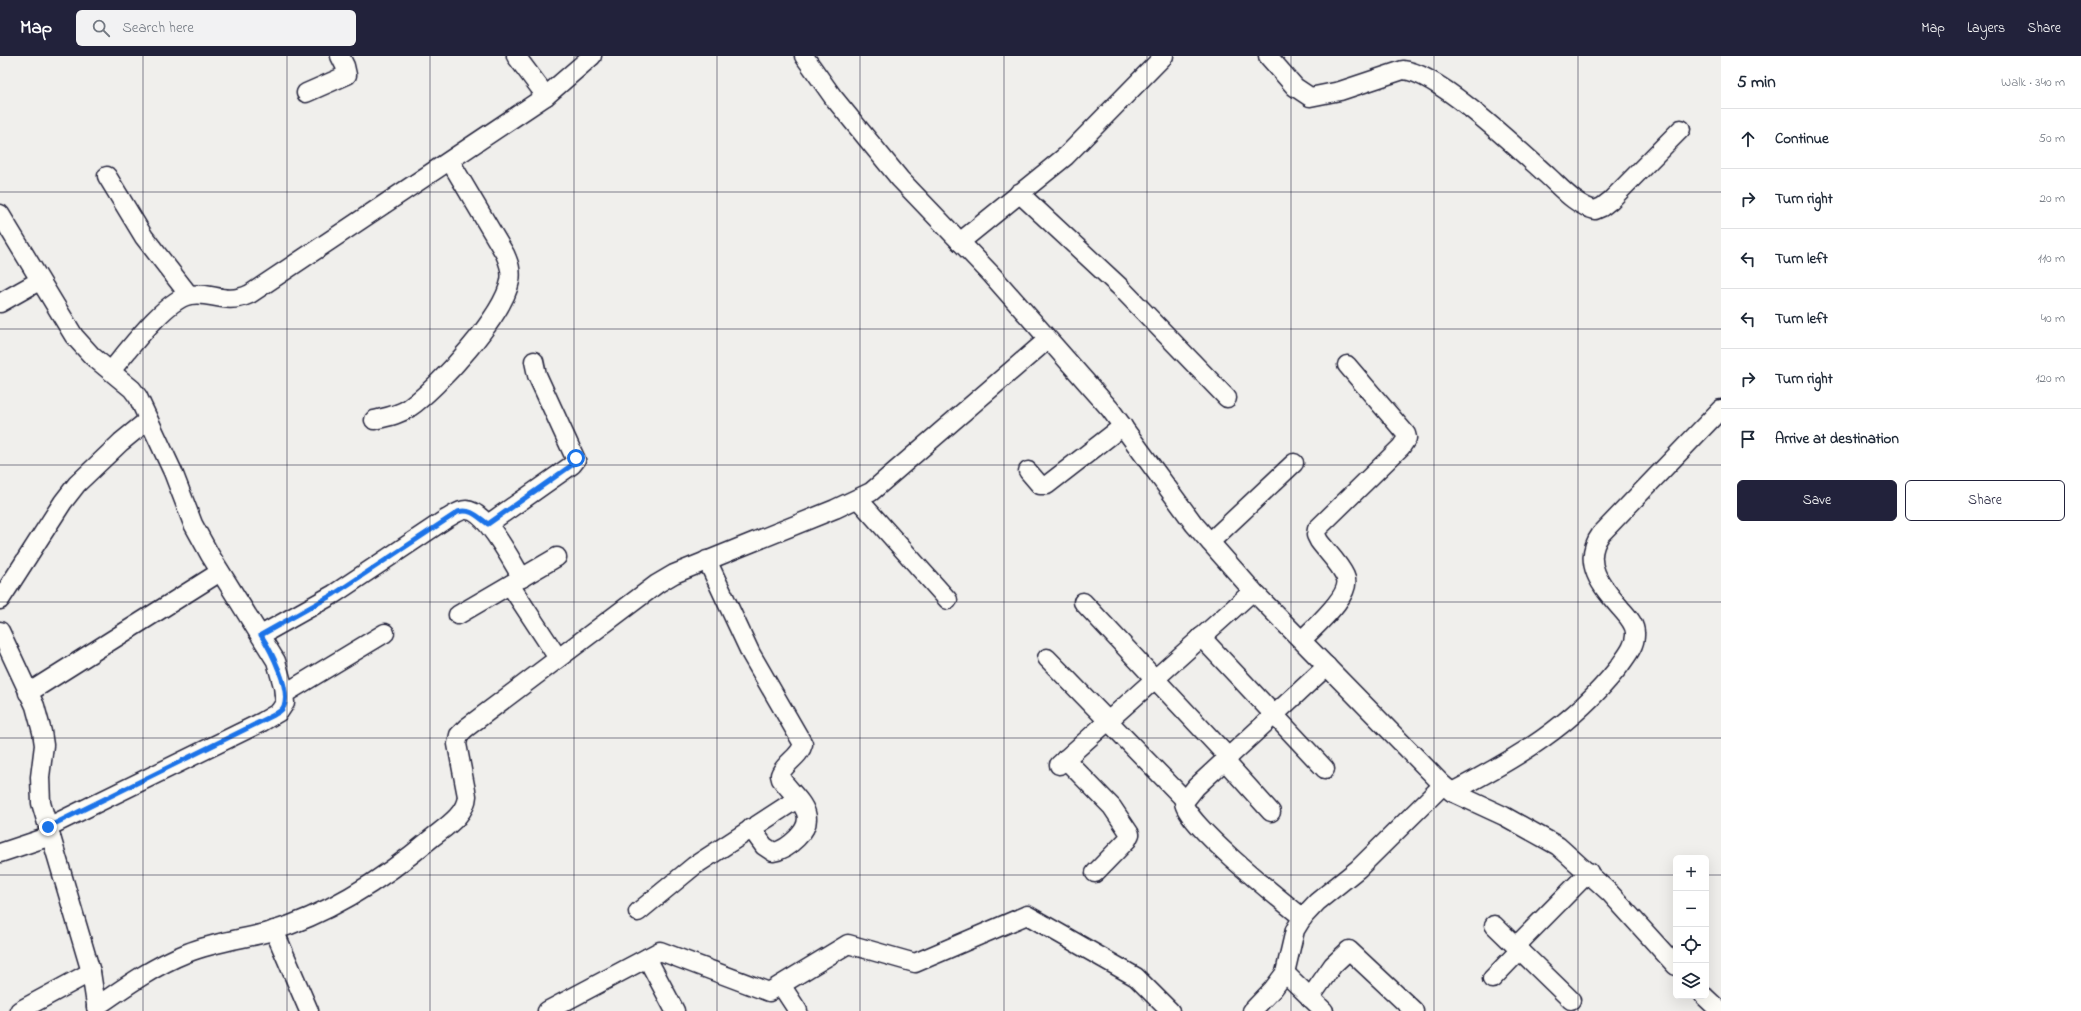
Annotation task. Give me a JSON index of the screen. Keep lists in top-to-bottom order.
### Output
{
  "page": {
    "header": "Map",
    "search": "Search here",
    "nav": ["Map", "Layers", "Share"],
    "heading": ["5 min", "Walk · 340 m"],
    "list": [
      ["Continue", "50 m"],
      ["Turn right", "20 m"],
      ["Turn left", "110 m"],
      ["Turn left", "40 m"],
      ["Turn right", "120 m"],
      "Arrive at destination"
    ],
    "buttons": ["Save", "Share"],
    "map_buttons": ["+", "−"]
  }
}
